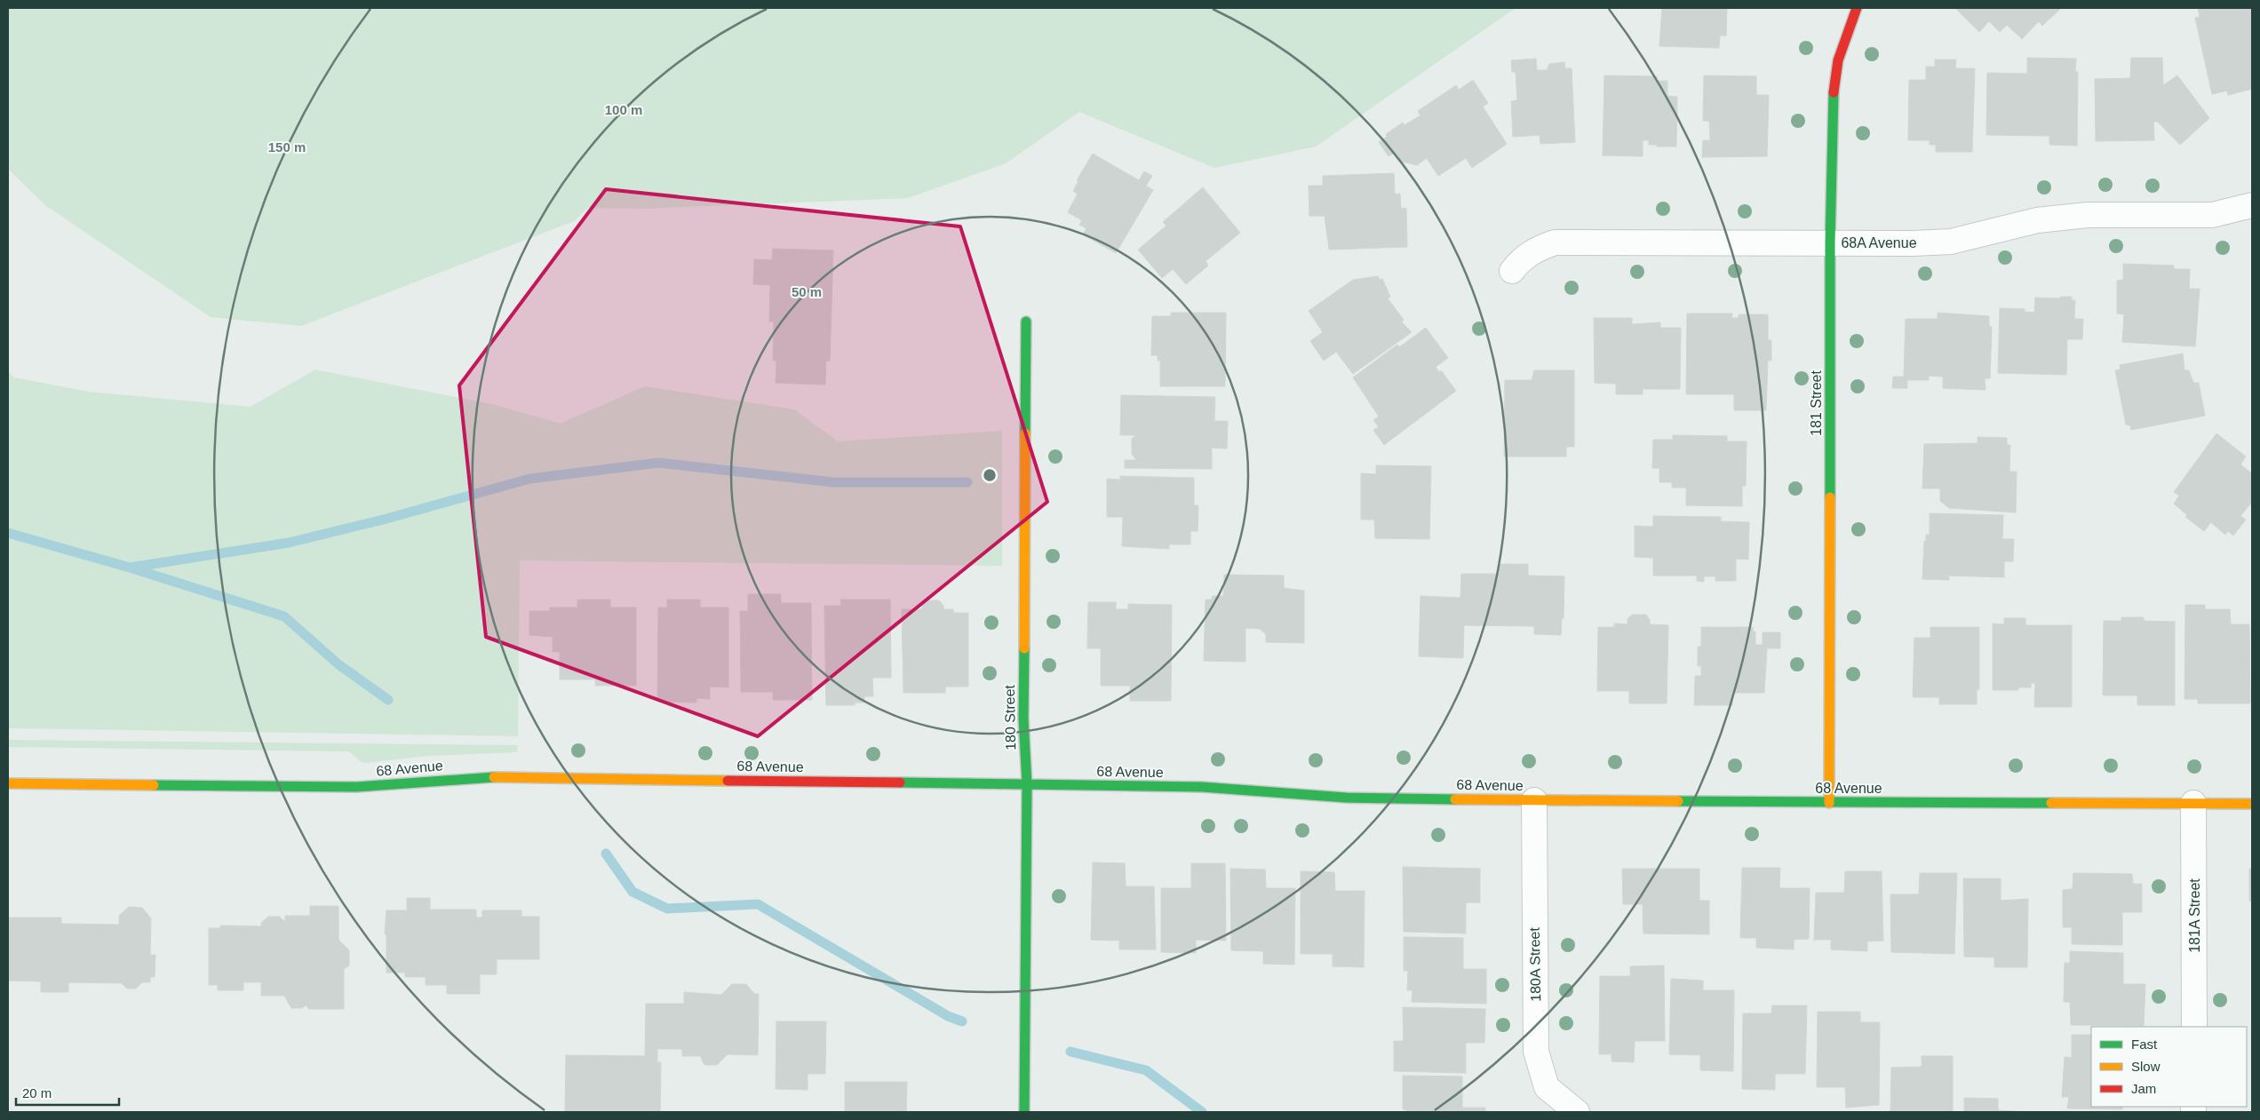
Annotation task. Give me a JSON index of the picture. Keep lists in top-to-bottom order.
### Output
{
  "streets": {
    "street": [
      "68A Avenue",
      "181 Street",
      "180 Street",
      "68 Avenue",
      "181A Street",
      "180A Street"
    ]
  },
  "crossings": [
    ["68A Avenue", "181 Street"],
    ["181 Street", "68 Avenue"],
    ["180 Street", "68 Avenue"],
    ["68 Avenue", "181A Street"],
    ["68 Avenue", "180A Street"]
  ],
  "legend": ["Fast", "Slow", "Jam"],
  "scale_bar": "20 m",
  "rings": ["100 m", "150 m", "50 m"]
}
